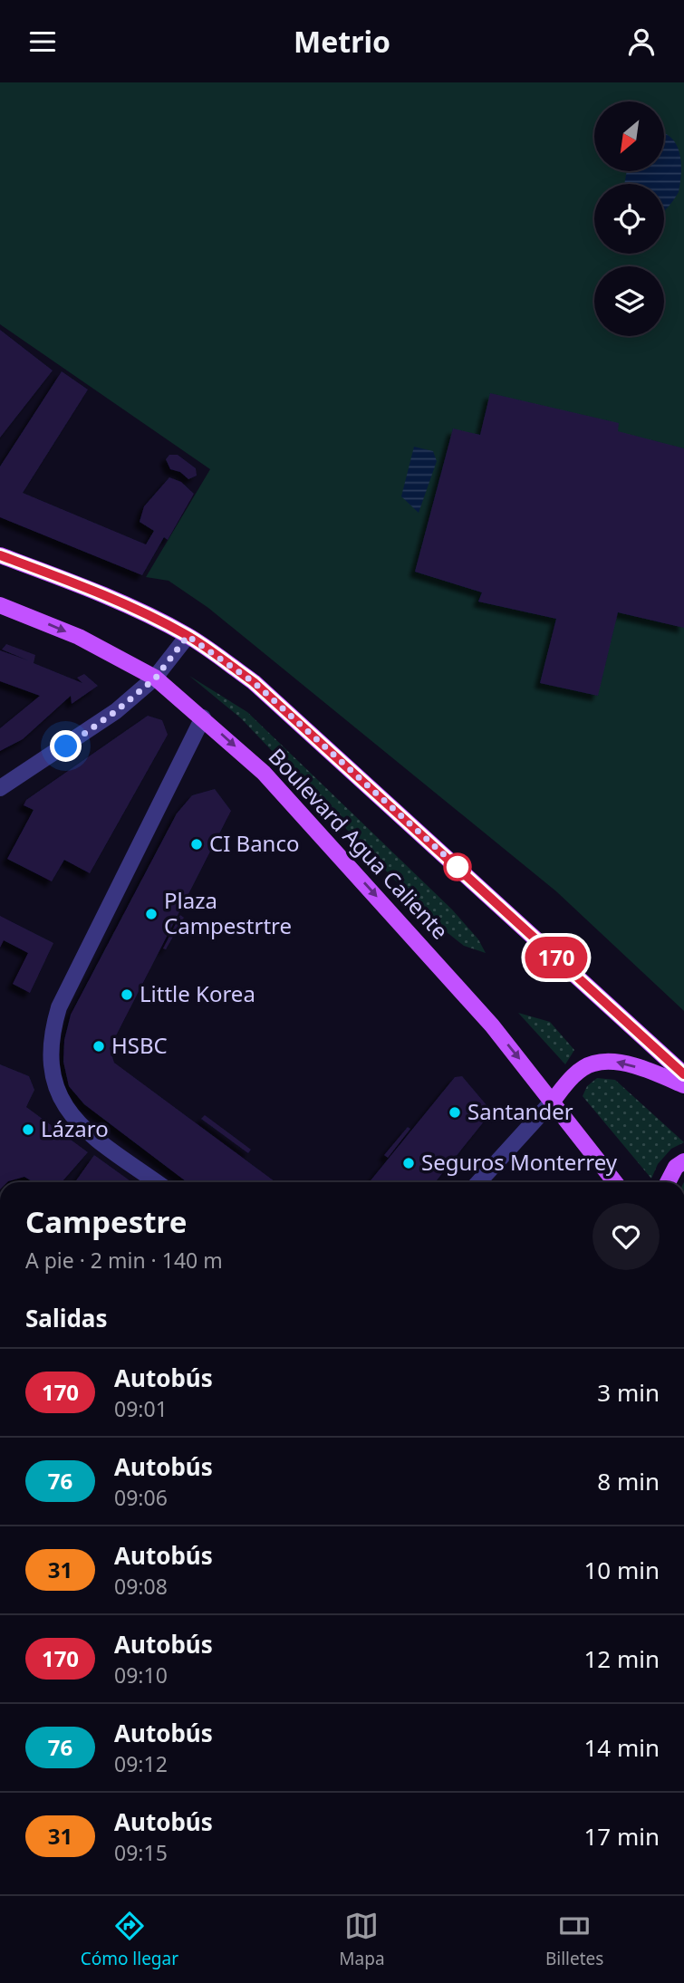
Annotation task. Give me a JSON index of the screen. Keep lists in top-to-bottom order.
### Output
{
  "streets": {
    "main road": ["Boulevard Agua Caliente"]
  },
  "places": [
    "CI Banco",
    "Plaza Campestrtre",
    "Little Korea",
    "HSBC",
    "Santander",
    "Lázaro",
    "Seguros Monterrey"
  ],
  "lines": ["bus line 170"],
  "north": "bottom left",
  "page": {
    "header": "Metrio",
    "on_map": "170",
    "heading": [
      ["Campestre", "A pie · 2 min · 140 m"],
      "Salidas"
    ],
    "list": [
      {
        "mark": "170",
        "name": "Autobús",
        "note": "09:01",
        "value": "3 min"
      },
      {
        "mark": "76",
        "name": "Autobús",
        "note": "09:06",
        "value": "8 min"
      },
      {
        "mark": "31",
        "name": "Autobús",
        "note": "09:08",
        "value": "10 min"
      },
      {
        "mark": "170",
        "name": "Autobús",
        "note": "09:10",
        "value": "12 min"
      },
      {
        "mark": "76",
        "name": "Autobús",
        "note": "09:12",
        "value": "14 min"
      },
      {
        "mark": "31",
        "name": "Autobús",
        "note": "09:15",
        "value": "17 min"
      }
    ],
    "tabs": ["Cómo llegar", "Mapa", "Billetes"]
  }
}
